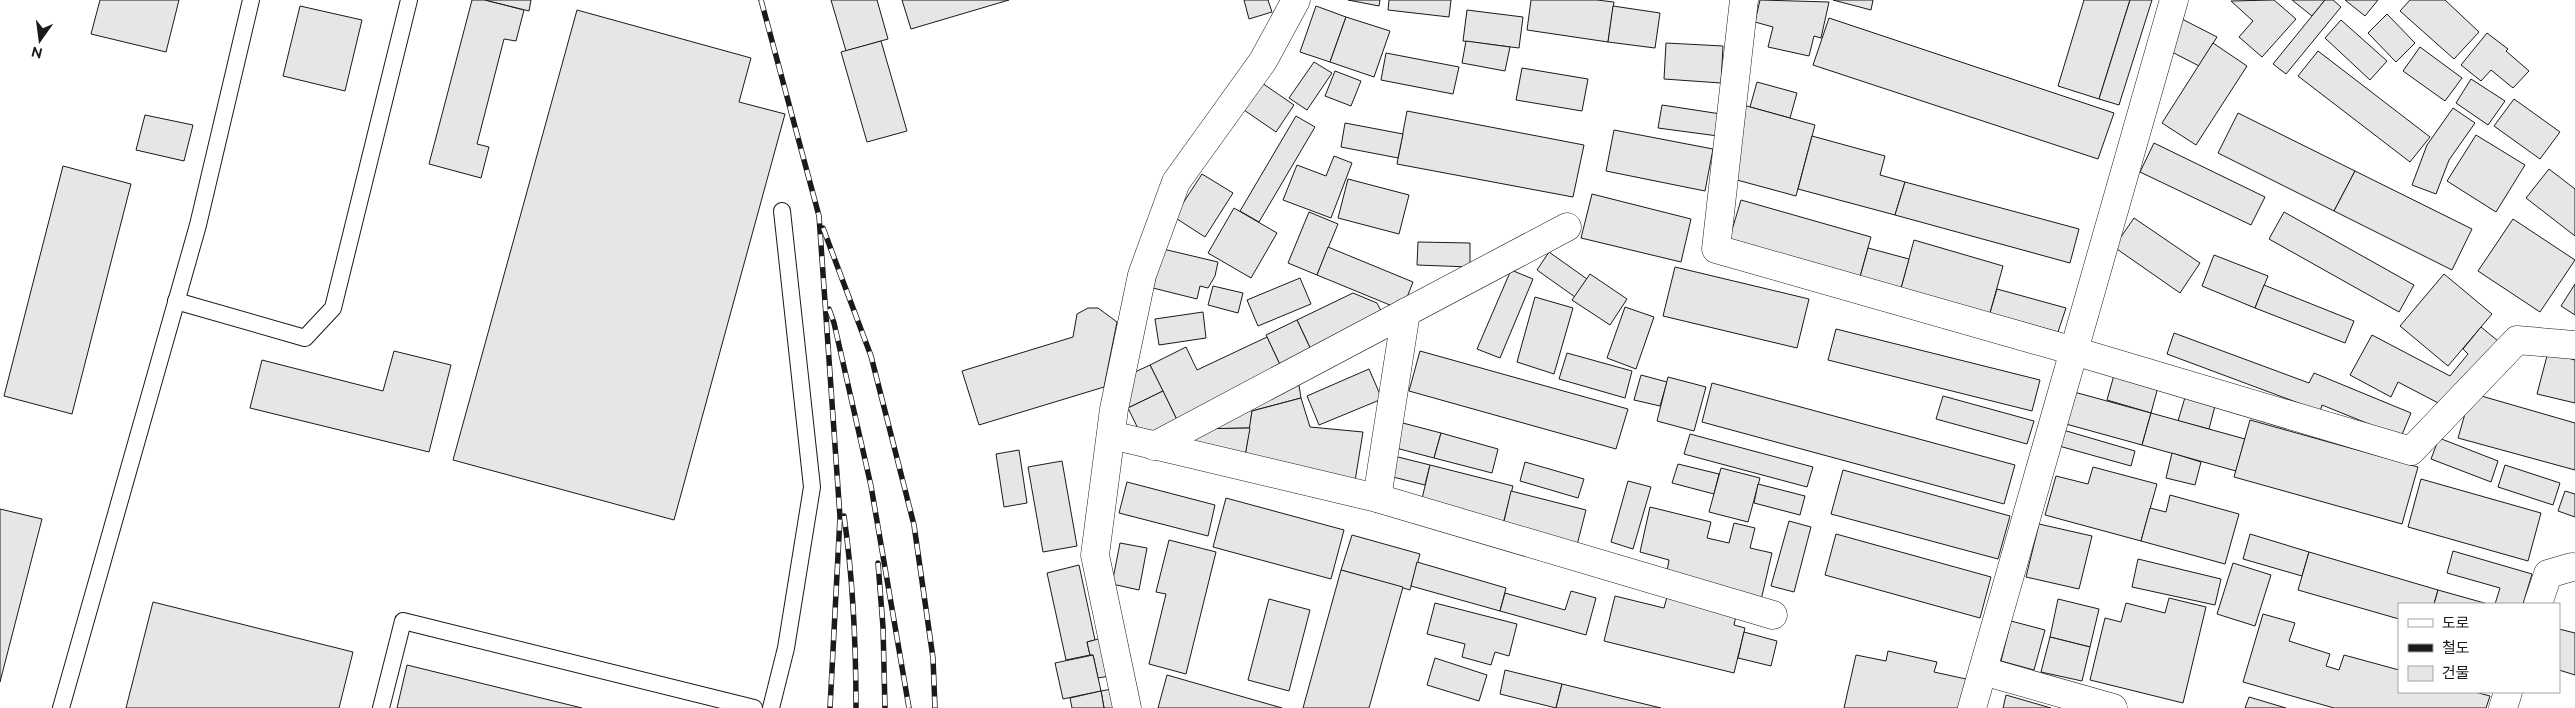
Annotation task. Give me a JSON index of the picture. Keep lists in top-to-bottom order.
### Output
{
  "legend": ["도로", "철도", "건물"],
  "north": "bottom"
}
